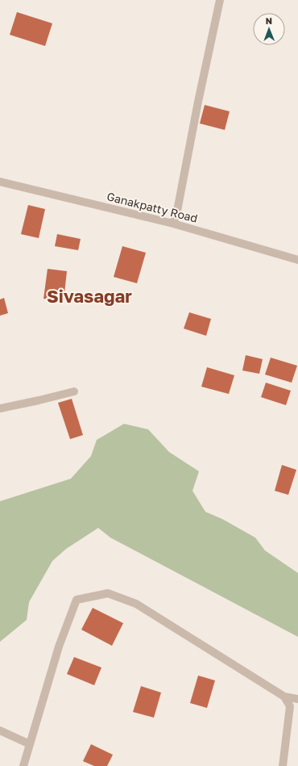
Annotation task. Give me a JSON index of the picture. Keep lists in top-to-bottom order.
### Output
{
  "streets": {
    "street": ["Ganakpatty Road"]
  },
  "districts": ["Sivasagar"],
  "north": "top"
}
